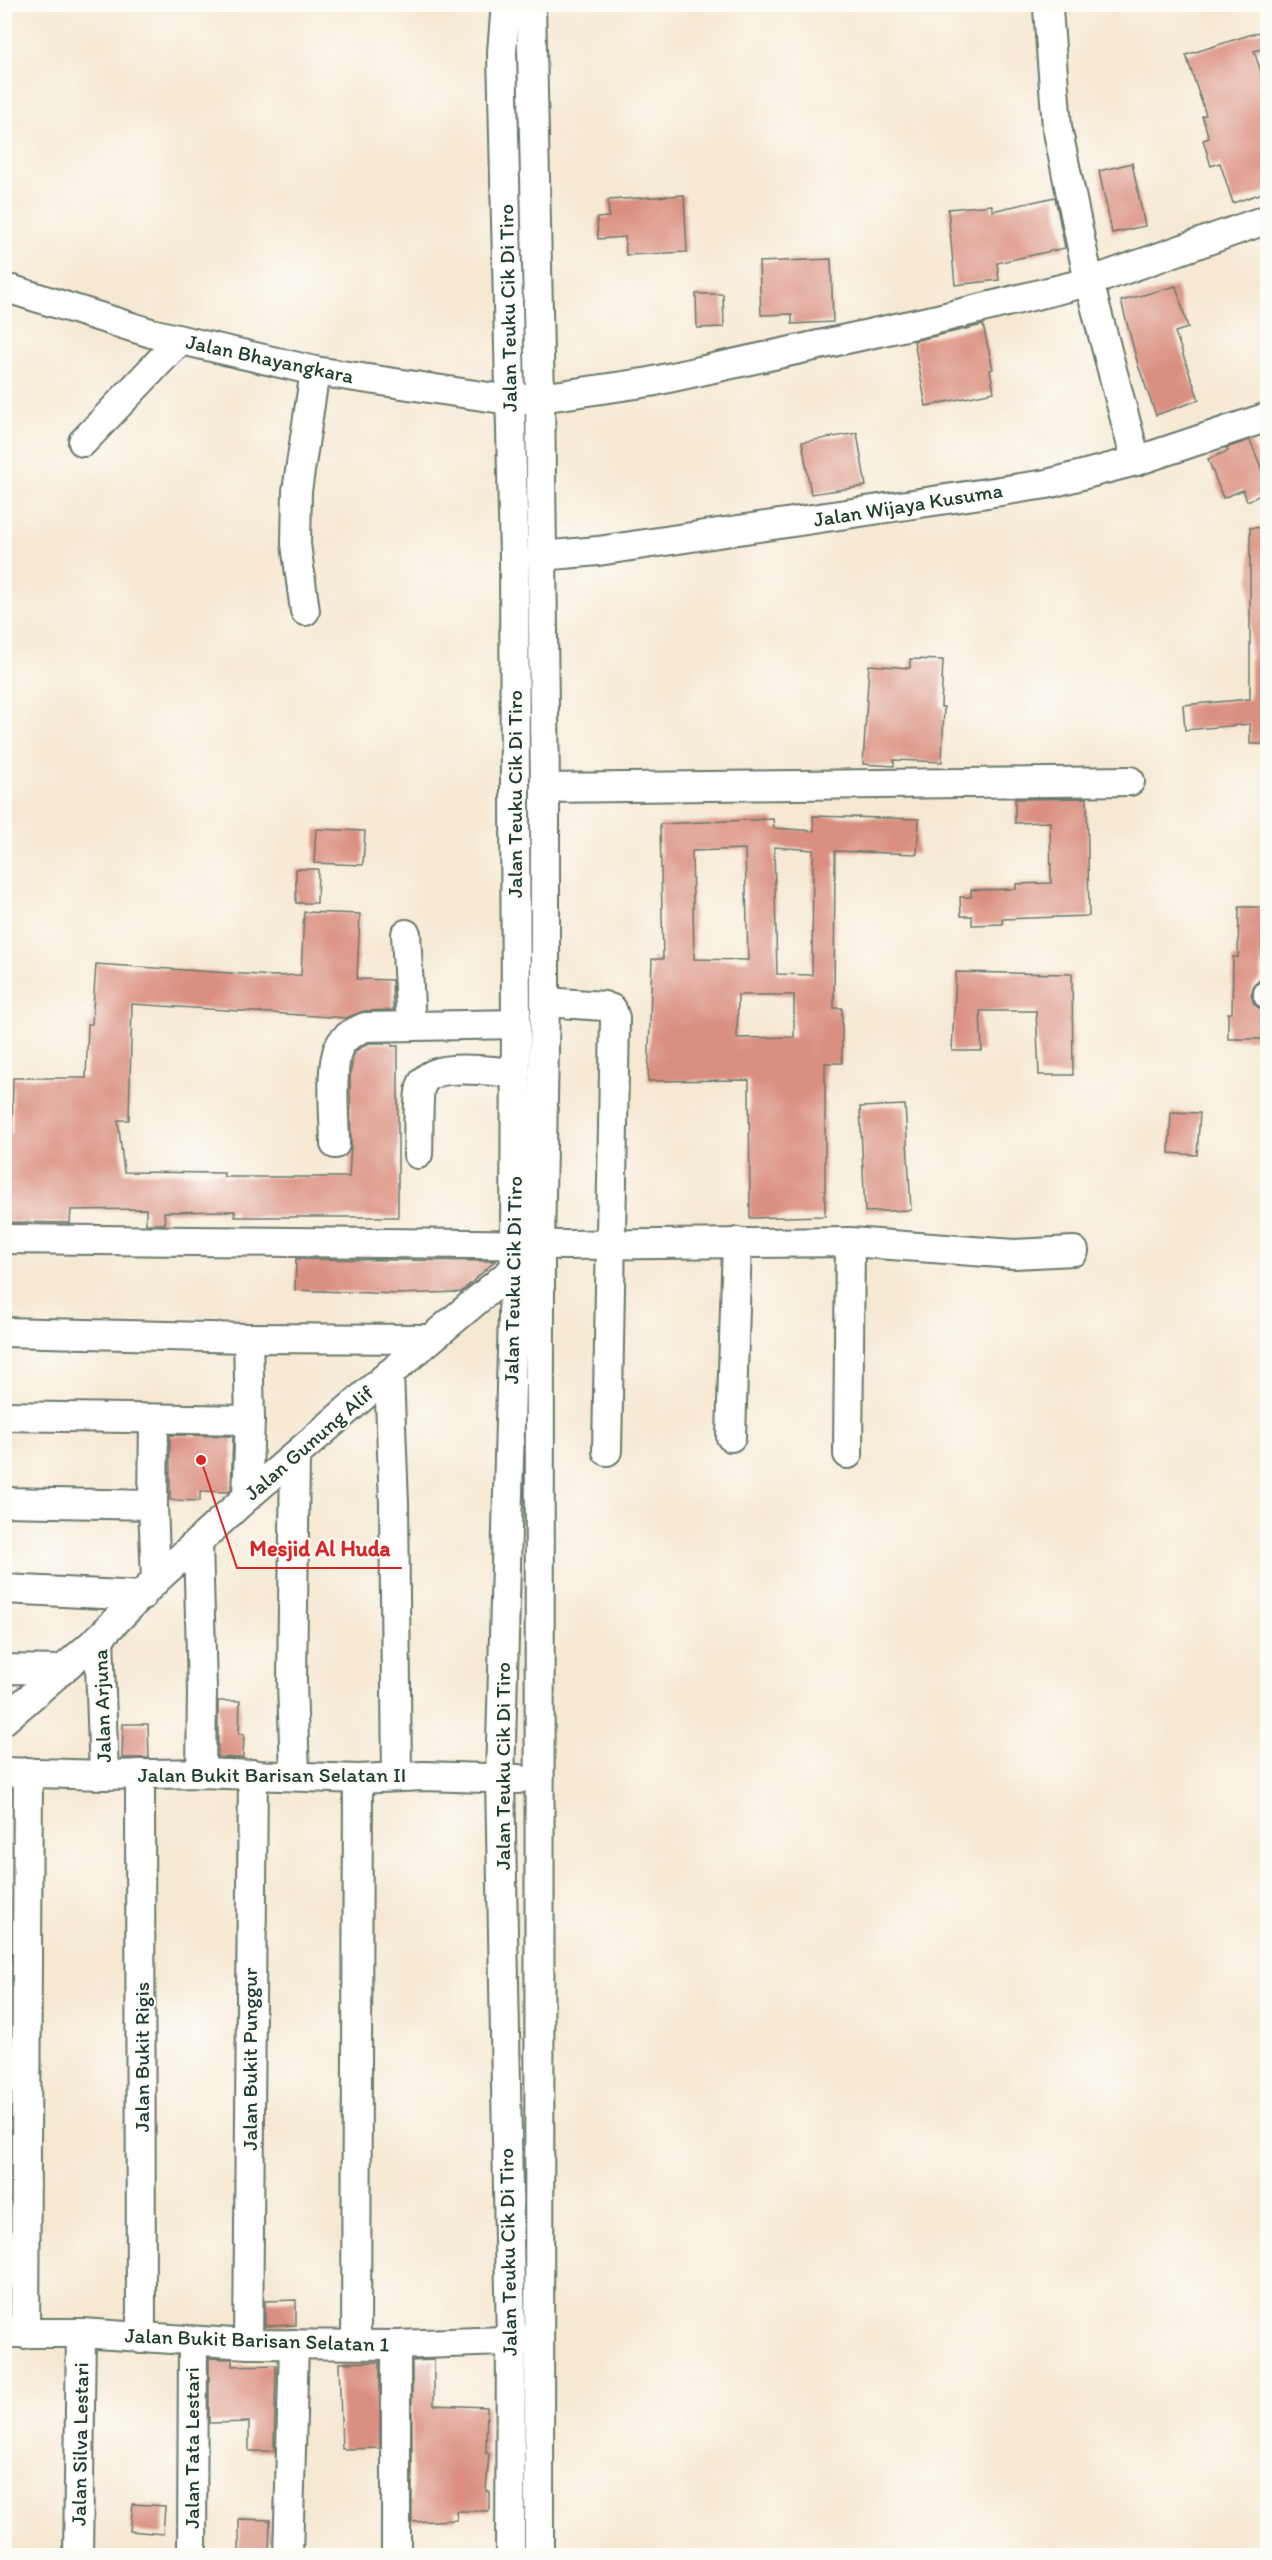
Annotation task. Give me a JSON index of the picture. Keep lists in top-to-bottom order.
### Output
{
  "streets": {
    "street": [
      "Jalan Teuku Cik Di Tiro",
      "Jalan Bhayangkara",
      "Jalan Wijaya Kusuma",
      "Jalan Gunung Alif",
      "Jalan Arjuna",
      "Jalan Bukit Barisan Selatan II",
      "Jalan Bukit Rigis",
      "Jalan Bukit Punggur",
      "Jalan Bukit Barisan Selatan 1",
      "Jalan Silva Lestari",
      "Jalan Tata Lestari"
    ]
  },
  "crossings": [
    ["Jalan Teuku Cik Di Tiro", "Jalan Bhayangkara"],
    ["Jalan Teuku Cik Di Tiro", "Jalan Wijaya Kusuma"],
    ["Jalan Teuku Cik Di Tiro", "Jalan Gunung Alif"],
    ["Jalan Teuku Cik Di Tiro", "Jalan Bukit Barisan Selatan II"],
    ["Jalan Teuku Cik Di Tiro", "Jalan Bukit Barisan Selatan 1"],
    ["Jalan Gunung Alif", "Jalan Arjuna"],
    ["Jalan Arjuna", "Jalan Bukit Barisan Selatan II"],
    ["Jalan Bukit Barisan Selatan II", "Jalan Bukit Rigis"],
    ["Jalan Bukit Barisan Selatan II", "Jalan Bukit Punggur"],
    ["Jalan Bukit Rigis", "Jalan Bukit Barisan Selatan 1"],
    ["Jalan Bukit Punggur", "Jalan Bukit Barisan Selatan 1"],
    ["Jalan Bukit Barisan Selatan 1", "Jalan Silva Lestari"],
    ["Jalan Bukit Barisan Selatan 1", "Jalan Tata Lestari"]
  ],
  "places": ["Mesjid Al Huda"]
}
